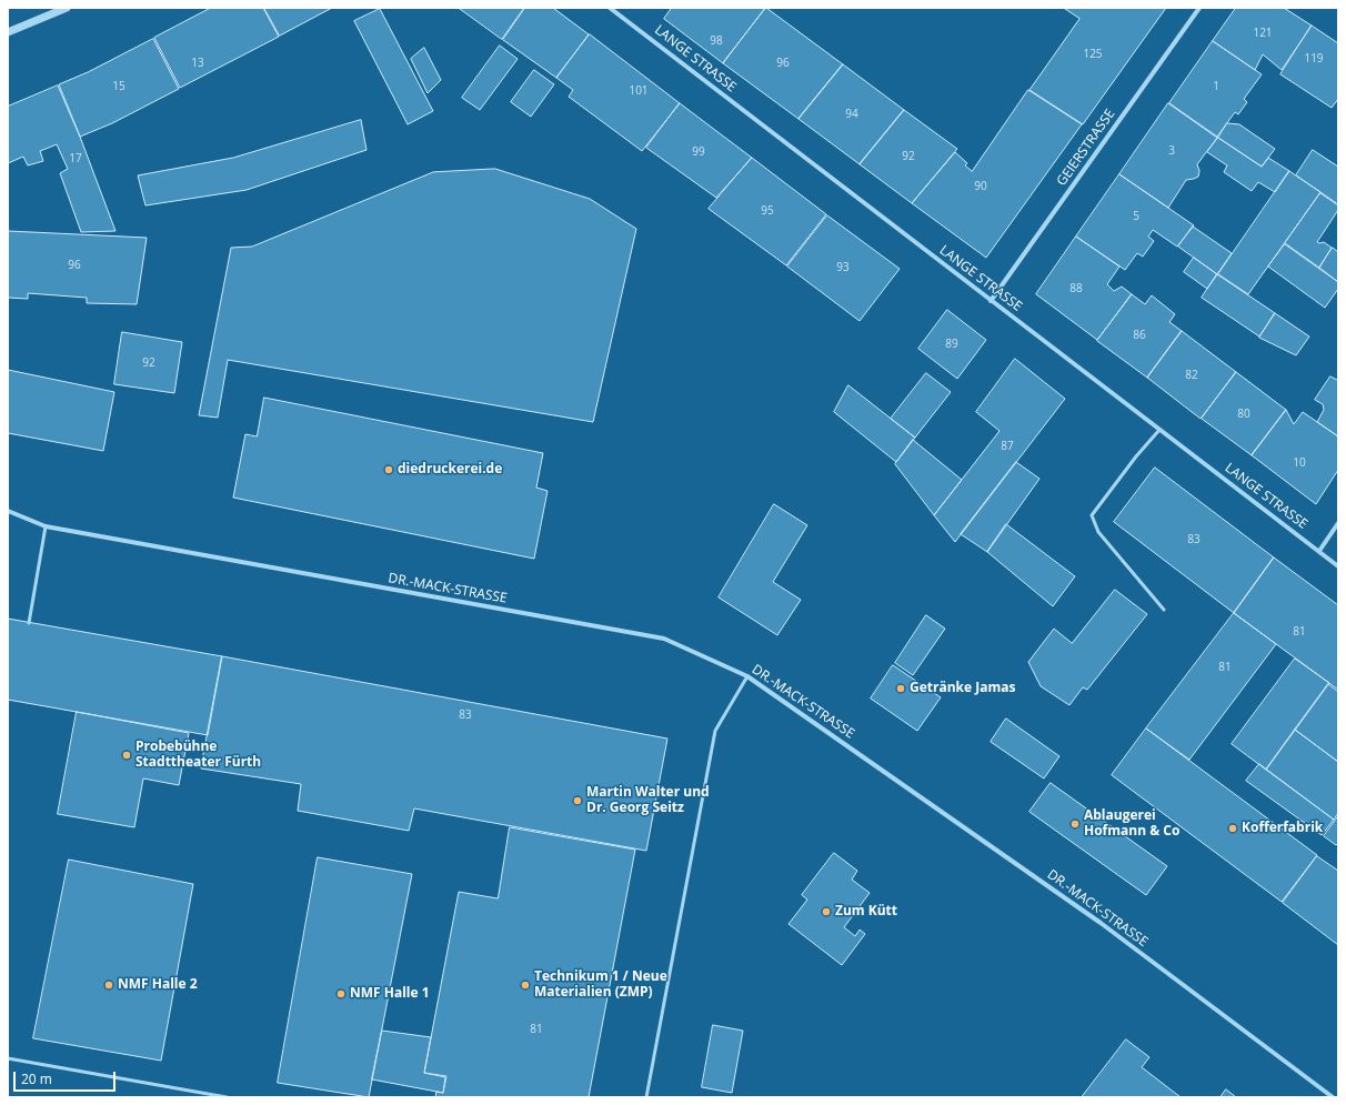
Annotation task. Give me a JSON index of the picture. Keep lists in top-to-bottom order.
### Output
{
  "streets": {
    "street": ["LANGE STRASSE", "GEIERSTRASSE", "DR.-MACK-STRASSE"]
  },
  "crossings": [
    ["LANGE STRASSE", "GEIERSTRASSE"]
  ],
  "places": [
    "diedruckerei.de",
    "Getränke Jamas",
    "Probebühne Stadttheater Fürth",
    "Martin Walter und Dr. Georg Seitz",
    "Ablaugerei Hofmann & Co",
    "Kofferfabrik",
    "Zum Kütt",
    "NMF Halle 2",
    "Technikum 1 / Neue Materialien (ZMP)",
    "NMF Halle 1"
  ],
  "house_numbers": [
    "121",
    "98",
    "125",
    "119",
    "13",
    "96",
    "15",
    "1",
    "101",
    "94",
    "3",
    "99",
    "92",
    "17",
    "90",
    "95",
    "5",
    "96",
    "93",
    "88",
    "86",
    "89",
    "92",
    "82",
    "80",
    "87",
    "10",
    "83",
    "81",
    "81",
    "83",
    "81"
  ],
  "scale_bar": "20 m"
}
